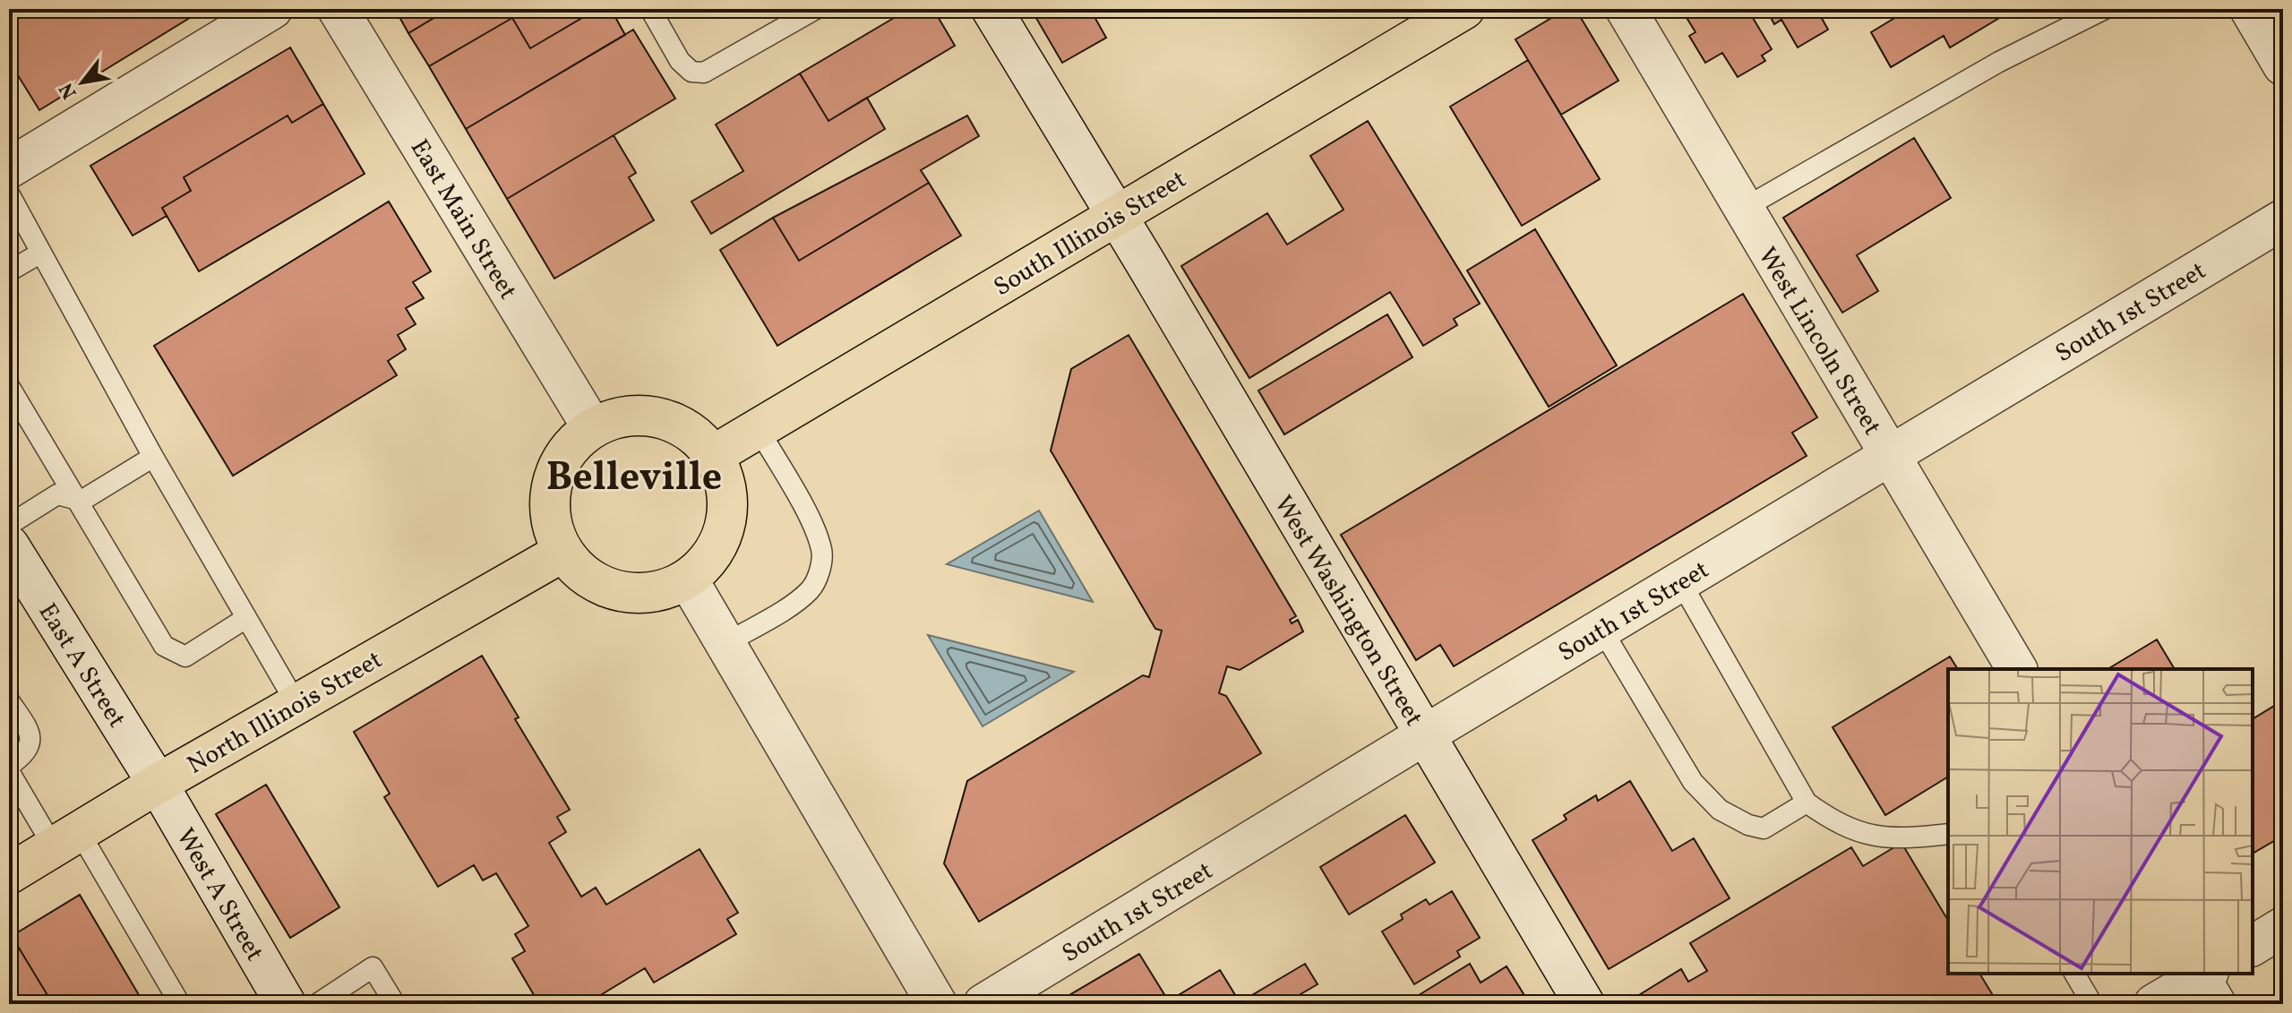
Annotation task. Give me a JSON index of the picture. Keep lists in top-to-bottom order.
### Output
{
  "streets": {
    "main road": ["South Illinois Street", "North Illinois Street"],
    "street": [
      "East Main Street",
      "South 1st Street",
      "West Lincoln Street",
      "West Washington Street",
      "East A Street",
      "West A Street"
    ]
  },
  "crossings": [
    ["East Main Street", "South Illinois Street"],
    ["East Main Street", "North Illinois Street"],
    ["South Illinois Street", "West Washington Street"],
    ["South Illinois Street", "North Illinois Street"],
    ["South 1st Street", "West Lincoln Street"],
    ["South 1st Street", "West Washington Street"],
    ["East A Street", "North Illinois Street"],
    ["East A Street", "West A Street"],
    ["North Illinois Street", "West A Street"]
  ],
  "districts": ["Belleville"],
  "north": "bottom left"
}
